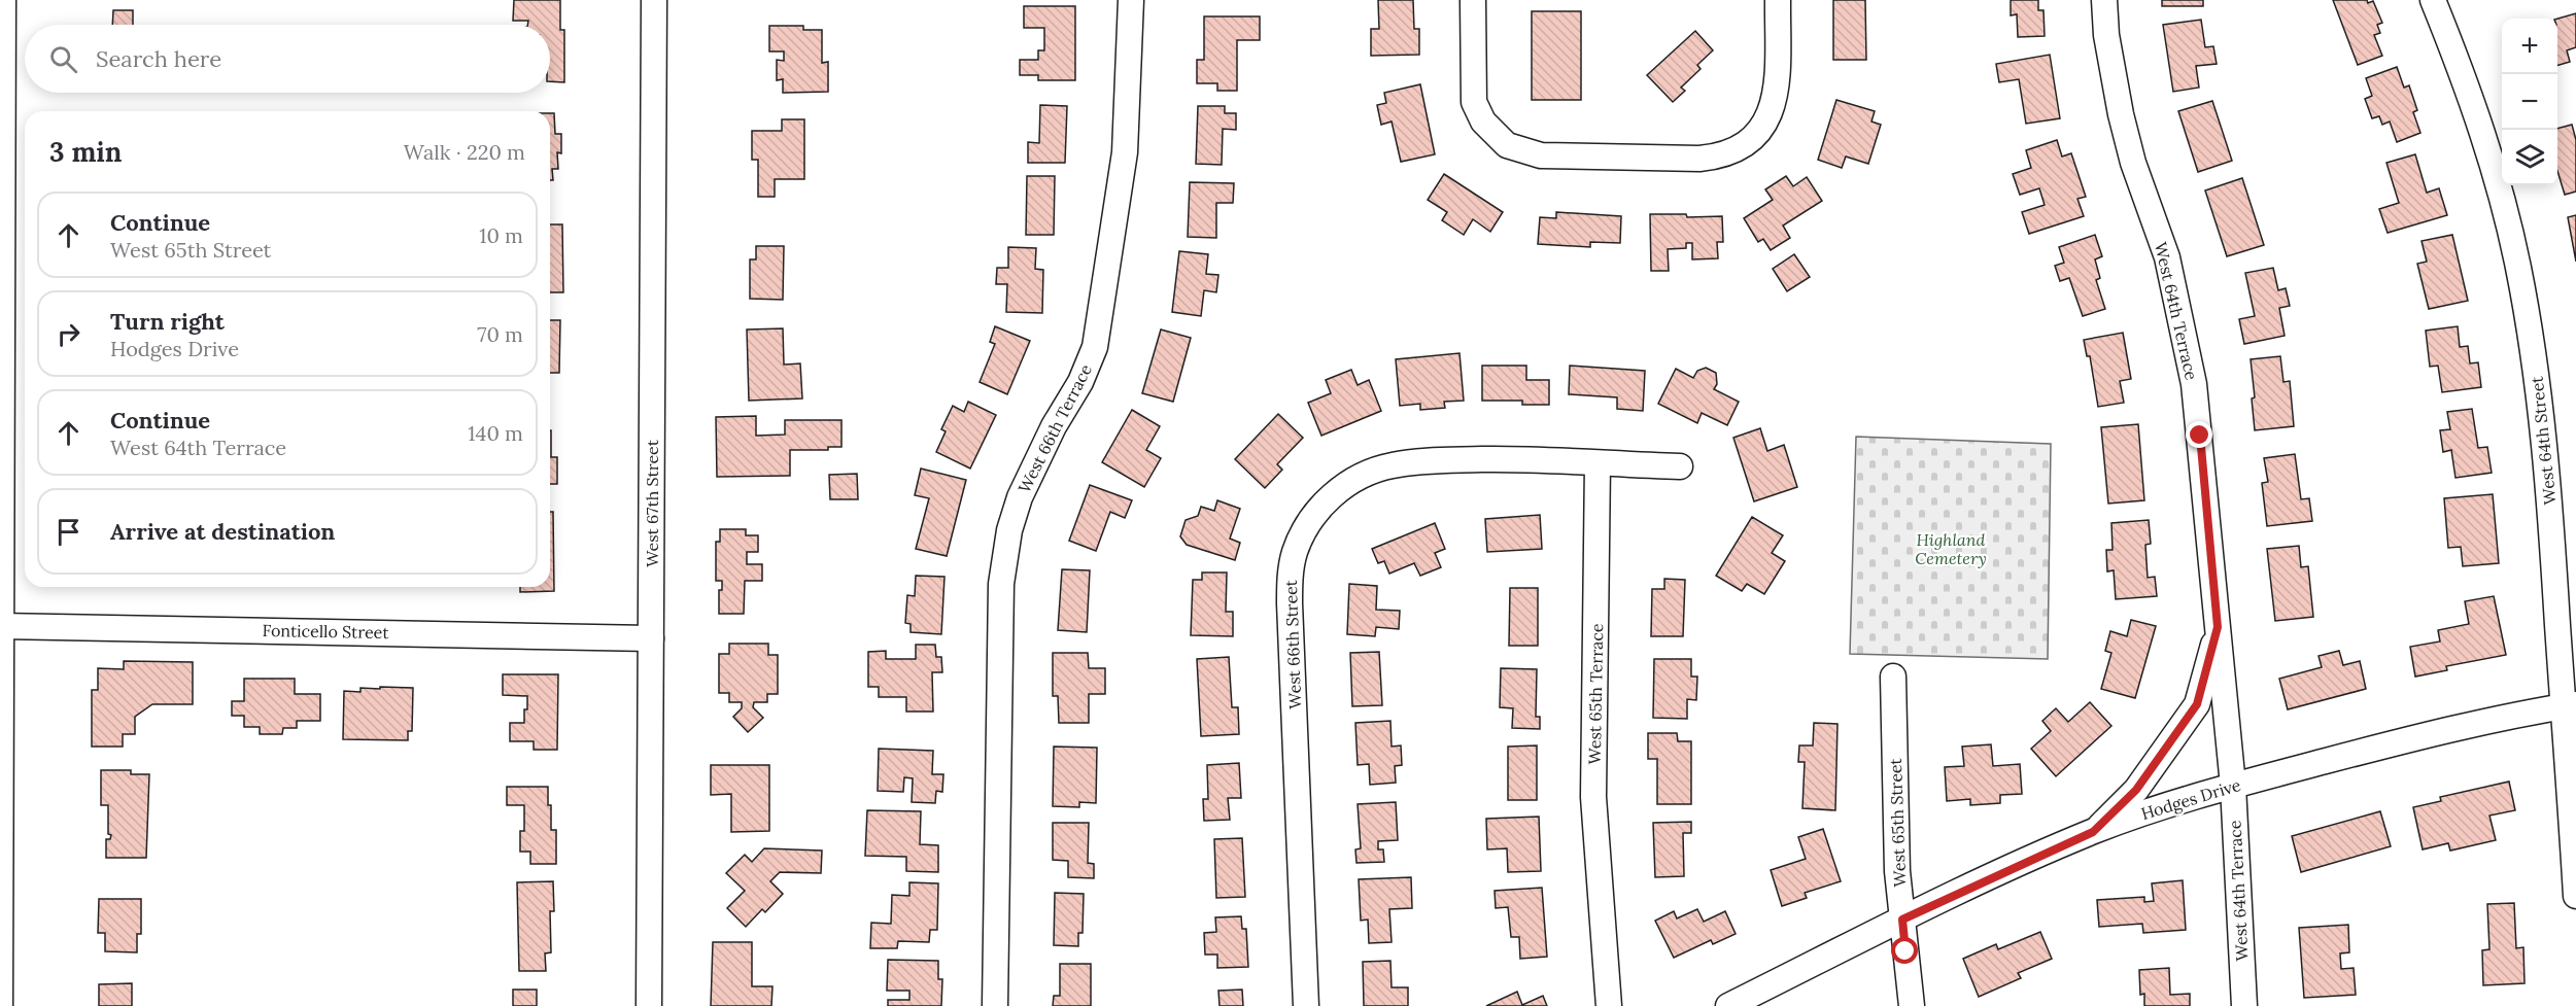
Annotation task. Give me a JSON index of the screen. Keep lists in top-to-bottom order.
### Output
{
  "streets": {
    "street": [
      "West 64th Terrace",
      "West 66th Terrace",
      "West 64th Street",
      "West 67th Street",
      "Fonticello Street",
      "West 66th Street",
      "West 65th Terrace",
      "Hodges Drive",
      "West 65th Street"
    ]
  },
  "crossings": [
    ["West 64th Terrace", "Hodges Drive"],
    ["West 64th Street", "Hodges Drive"],
    ["West 67th Street", "Fonticello Street"],
    ["West 66th Street", "West 65th Terrace"],
    ["Hodges Drive", "West 65th Street"]
  ],
  "parks": ["Highland Cemetery"],
  "page": {
    "map_buttons": ["+", "−"],
    "search": "Search here",
    "heading": ["3 min", "Walk · 220 m"],
    "list": [
      ["Continue", "West 65th Street", "10 m"],
      ["Turn right", "Hodges Drive", "70 m"],
      ["Continue", "West 64th Terrace", "140 m"],
      "Arrive at destination"
    ]
  }
}
